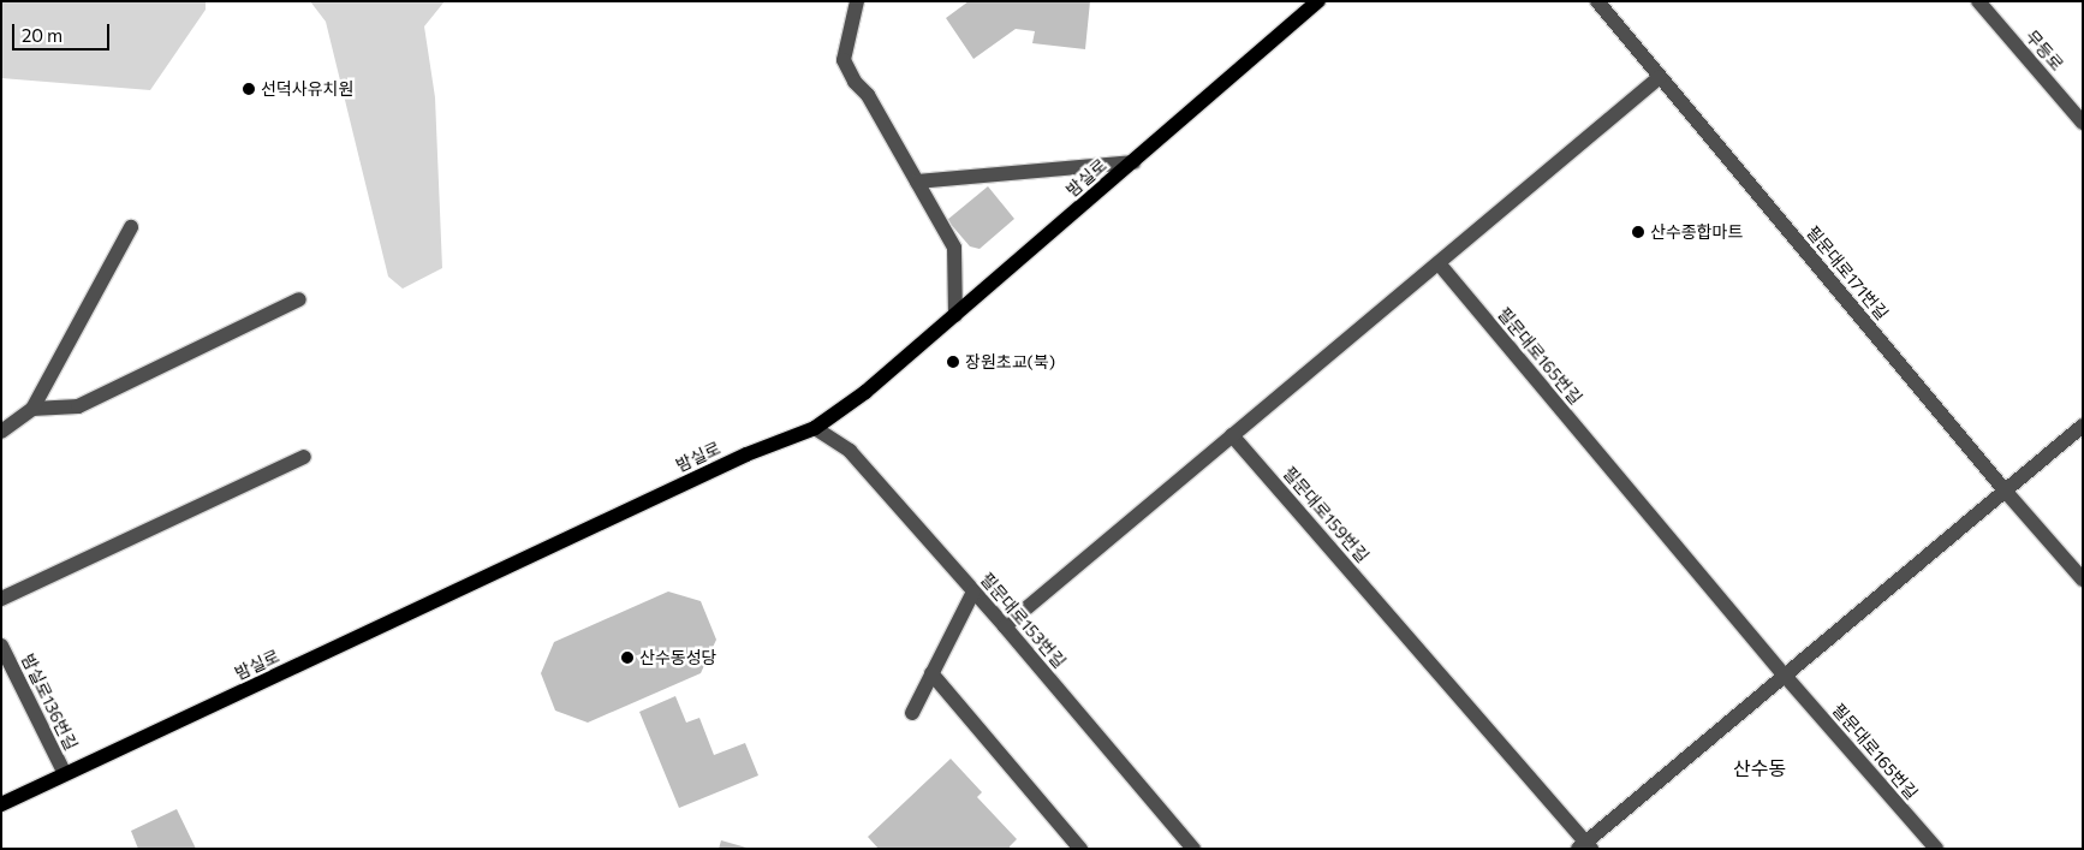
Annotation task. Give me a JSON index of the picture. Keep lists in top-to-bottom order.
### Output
{
  "streets": {
    "main road": ["밤실로"],
    "street": [
      "무등로",
      "필문대로171번길",
      "필문대로165번길",
      "필문대로159번길",
      "필문대로153번길",
      "밤실로136번길"
    ]
  },
  "crossings": [
    ["밤실로", "필문대로153번길"],
    ["밤실로", "밤실로136번길"]
  ],
  "districts": ["산수동"],
  "places": [
    "선덕사유치원",
    "산수종합마트",
    "장원초교(북)",
    "산수동성당"
  ],
  "scale_bar": "20 m"
}
